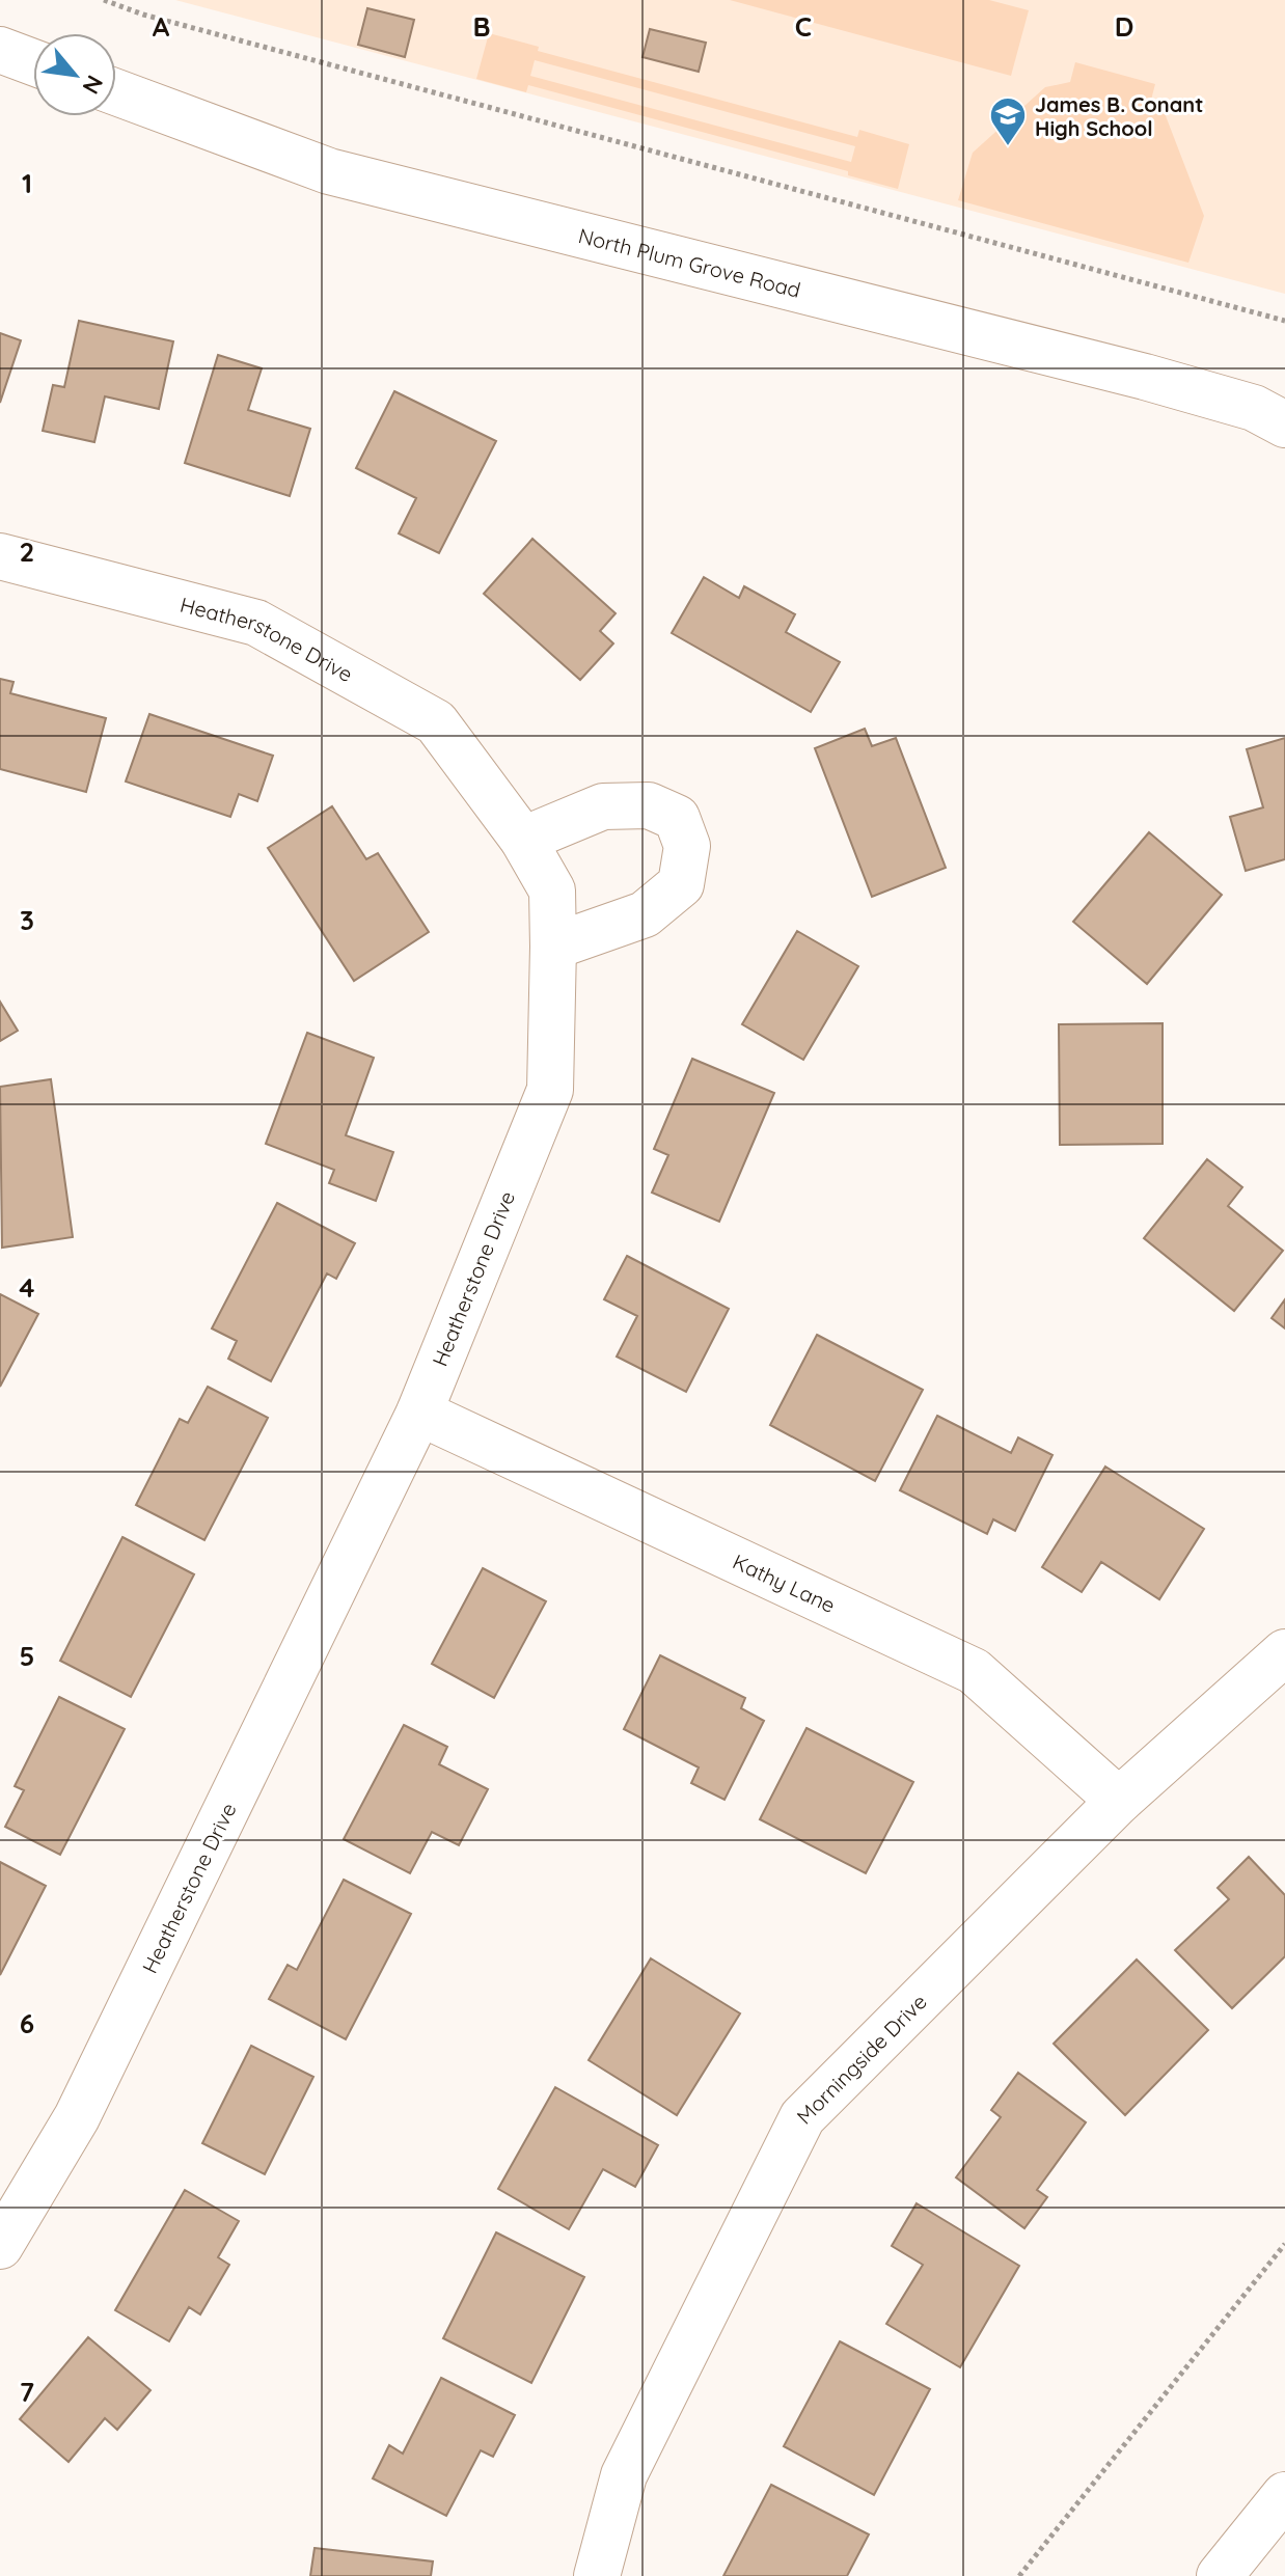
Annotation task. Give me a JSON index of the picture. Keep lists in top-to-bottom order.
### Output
{
  "streets": {
    "street": [
      "North Plum Grove Road",
      "Heatherstone Drive",
      "Kathy Lane",
      "Morningside Drive"
    ]
  },
  "crossings": [
    ["Heatherstone Drive", "Kathy Lane"],
    ["Kathy Lane", "Morningside Drive"]
  ],
  "places": {
    "school or university": ["James B. Conant High School"]
  },
  "north": "bottom right",
  "grid": {
    "columns": [
      "A",
      "B",
      "C",
      "D"
    ],
    "rows": [
      "1",
      "2",
      "3",
      "4",
      "5",
      "6",
      "7"
    ]
  }
}
